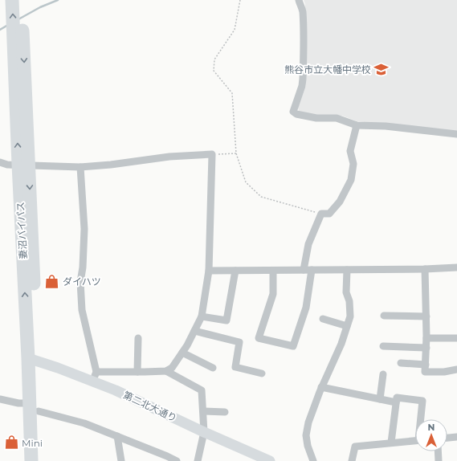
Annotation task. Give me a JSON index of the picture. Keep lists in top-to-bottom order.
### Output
{
  "streets": {
    "highway": ["妻沼バイパス"],
    "street": ["第二北大通り"]
  },
  "crossings": [
    ["妻沼バイパス", "第二北大通り"]
  ],
  "places": {
    "school or university": ["熊谷市立大幡中学校"],
    "shop": ["ダイハツ", "Mini"]
  },
  "north": "top"
}
